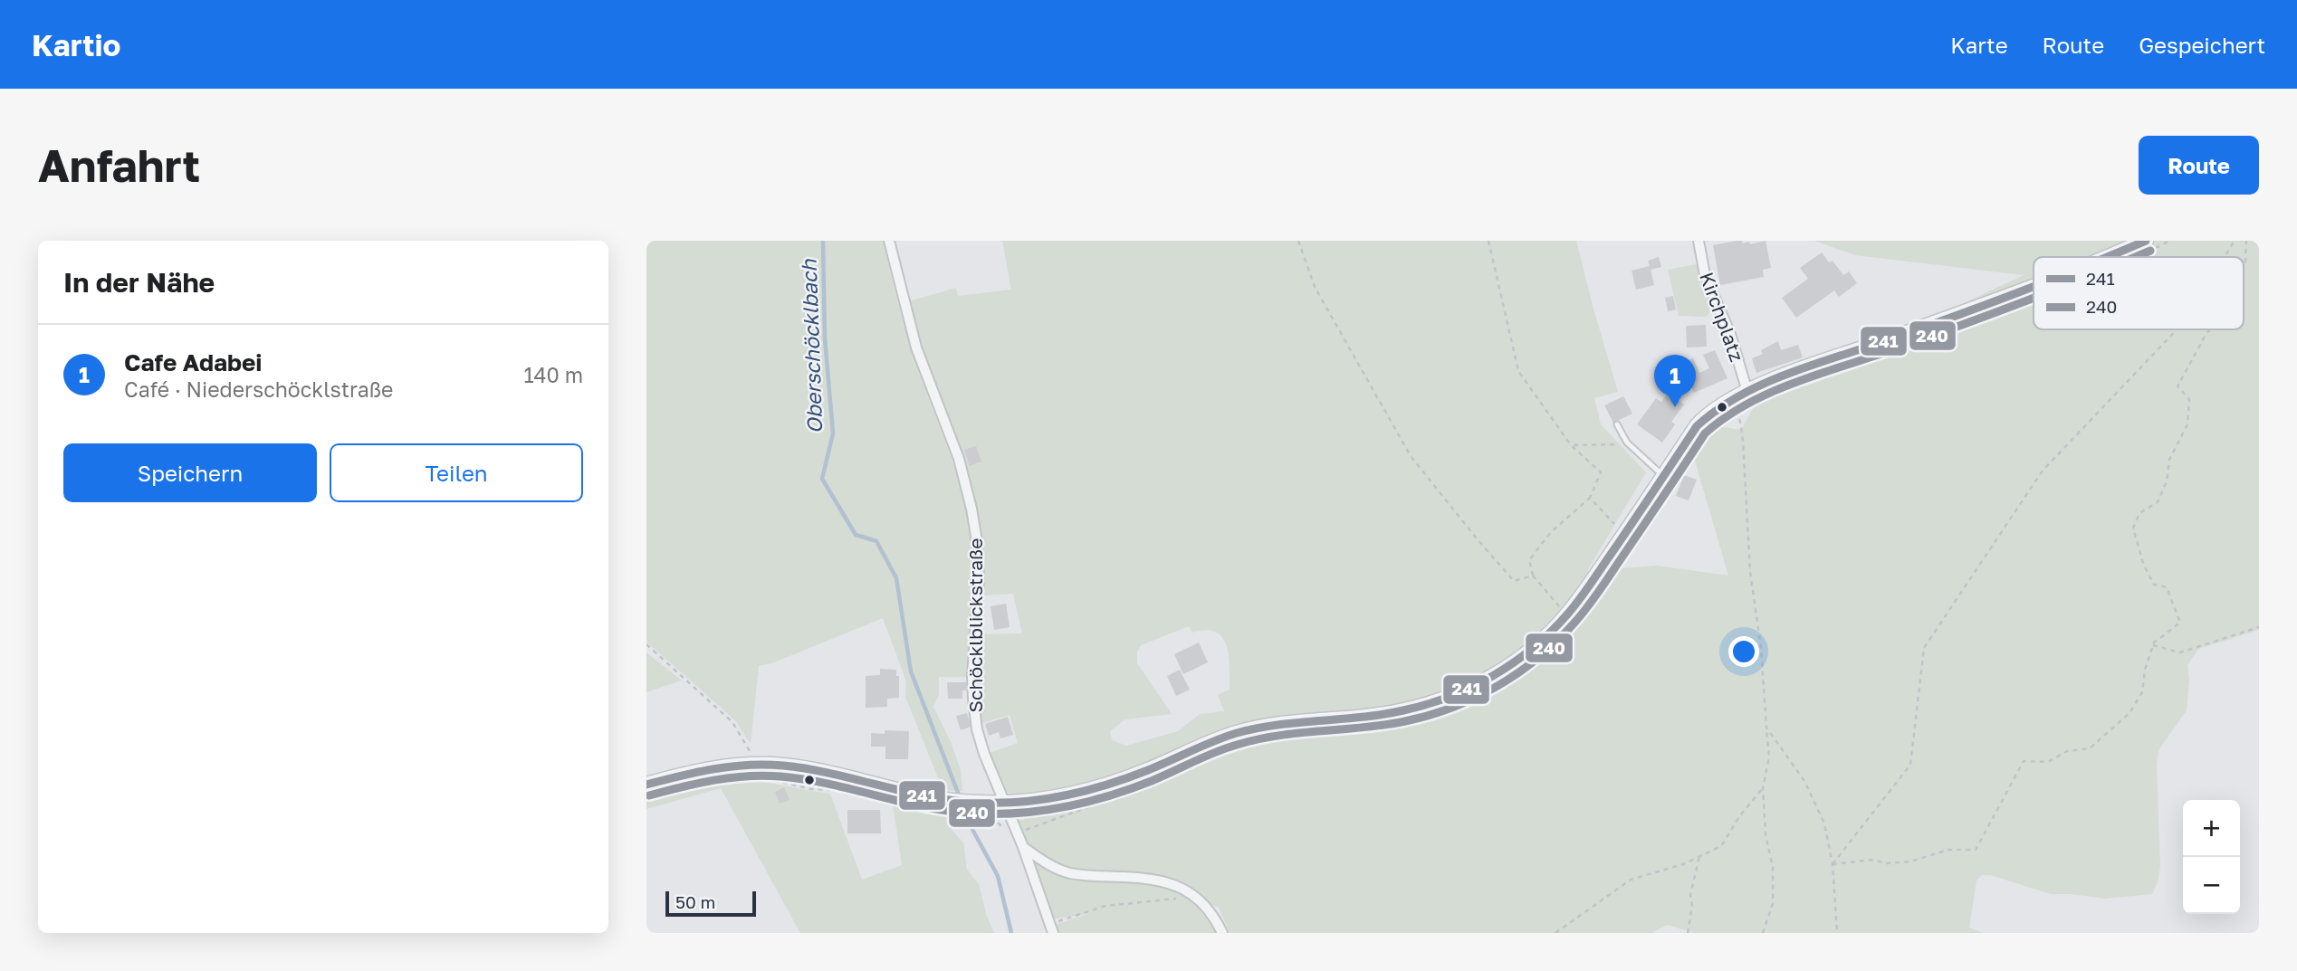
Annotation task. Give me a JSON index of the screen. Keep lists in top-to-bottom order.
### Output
{
  "streets": {
    "street": ["Kirchplatz", "Schöcklblickstraße"]
  },
  "water": ["Oberschöcklbach"],
  "lines": ["transit line 241", "transit line 240"],
  "legend": ["241", "240"],
  "scale_bar": "50 m",
  "page": {
    "header": "Kartio",
    "nav": ["Karte", "Route", "Gespeichert"],
    "buttons": [
      "Route",
      ["Speichern", "Teilen"]
    ],
    "title": "Anfahrt",
    "heading": "In der Nähe",
    "list": [
      {
        "mark": "1",
        "name": "Cafe Adabei",
        "note": "Café · Niederschöcklstraße",
        "value": "140 m"
      }
    ],
    "pins": "1",
    "map_buttons": ["+", "−"],
    "scale": "50 m"
  }
}
